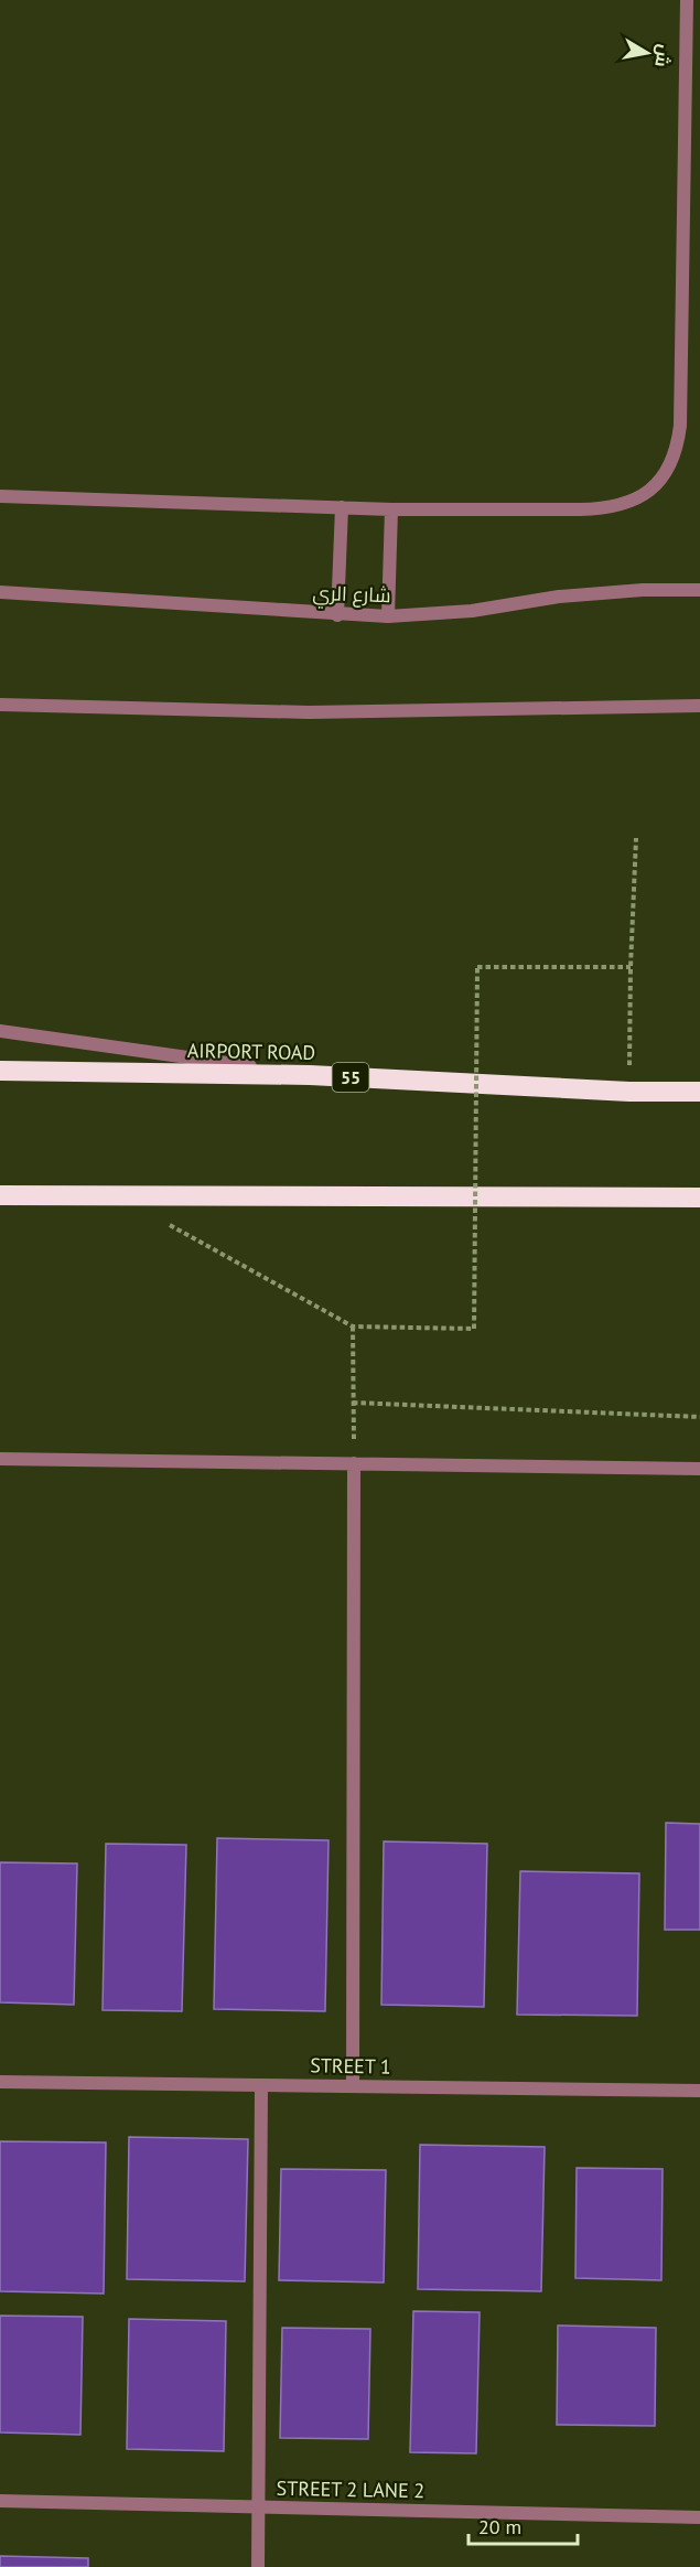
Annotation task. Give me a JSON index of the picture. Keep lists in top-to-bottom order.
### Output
{
  "streets": {
    "highway": ["AIRPORT ROAD", "55"],
    "street": ["شارع الري", "STREET 1", "STREET 2 LANE 2"]
  },
  "scale_bar": "20 m",
  "north": "right"
}
